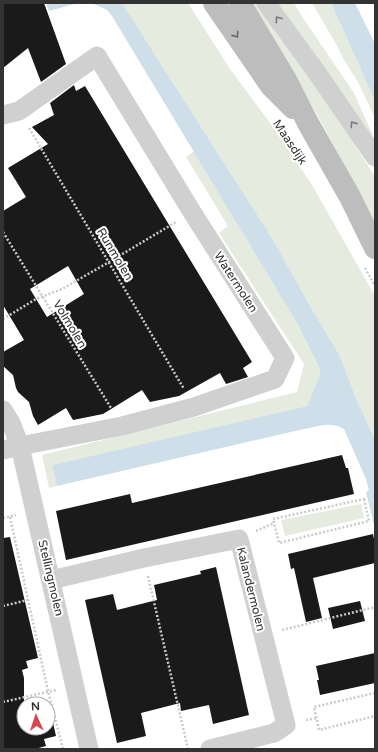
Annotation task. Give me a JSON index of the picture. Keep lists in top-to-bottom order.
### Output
{
  "streets": {
    "main road": ["Maasdijk"],
    "street": ["Watermolen", "Stellingmolen", "Kalandermolen"],
    "path": ["Runmolen", "Volmolen"]
  },
  "crossings": [
    ["Runmolen", "Watermolen"],
    ["Watermolen", "Volmolen"],
    ["Watermolen", "Stellingmolen"],
    ["Stellingmolen", "Kalandermolen"]
  ],
  "north": "top"
}
